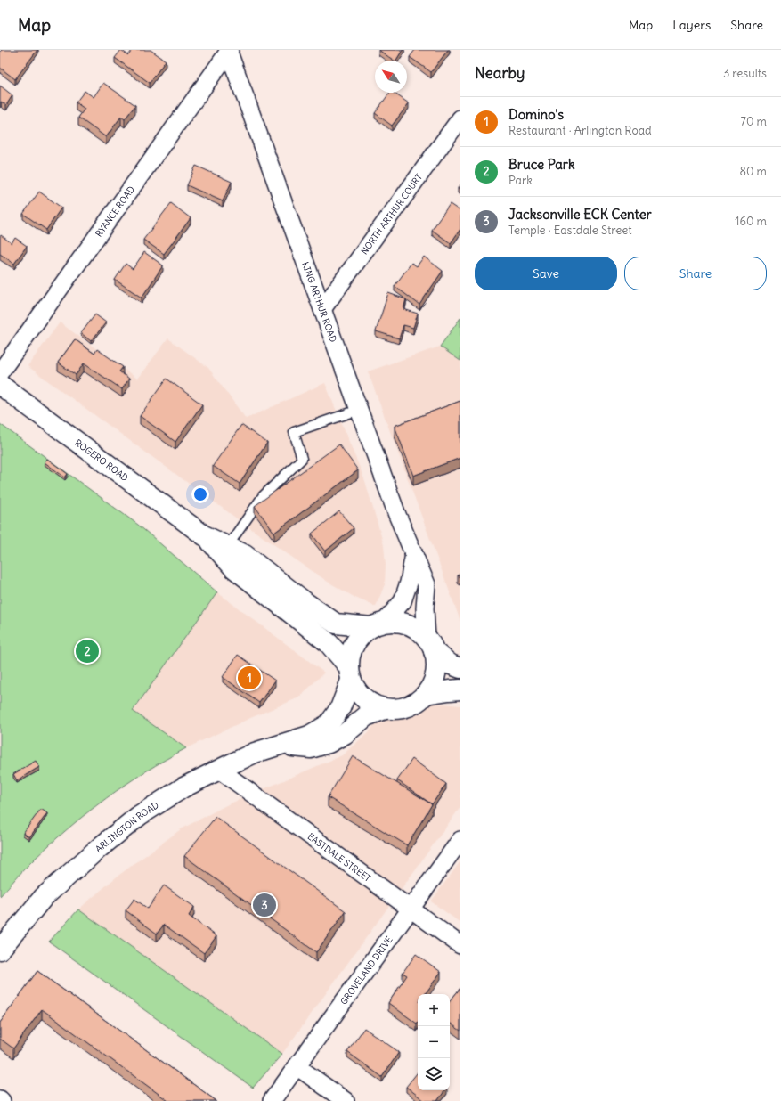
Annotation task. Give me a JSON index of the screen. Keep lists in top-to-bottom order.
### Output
{
  "streets": {
    "main road": ["ROGERO ROAD", "ARLINGTON ROAD"],
    "street": [
      "RYANCE ROAD",
      "NORTH ARTHUR COURT",
      "KING ARTHUR ROAD",
      "EASTDALE STREET",
      "GROVELAND DRIVE"
    ]
  },
  "crossings": [
    ["RYANCE ROAD", "KING ARTHUR ROAD"],
    ["NORTH ARTHUR COURT", "KING ARTHUR ROAD"],
    ["KING ARTHUR ROAD", "ROGERO ROAD"],
    ["KING ARTHUR ROAD", "ARLINGTON ROAD"],
    ["ROGERO ROAD", "ARLINGTON ROAD"],
    ["ARLINGTON ROAD", "EASTDALE STREET"],
    ["EASTDALE STREET", "GROVELAND DRIVE"]
  ],
  "north": "top left",
  "page": {
    "header": "Map",
    "nav": ["Map", "Layers", "Share"],
    "heading": ["Nearby", "3 results"],
    "list": [
      {
        "mark": "1",
        "name": "Domino's",
        "note": "Restaurant · Arlington Road",
        "value": "70 m"
      },
      {
        "mark": "2",
        "name": "Bruce Park",
        "note": "Park",
        "value": "80 m"
      },
      {
        "mark": "3",
        "name": "Jacksonville ECK Center",
        "note": "Temple · Eastdale Street",
        "value": "160 m"
      }
    ],
    "buttons": ["Save", "Share"],
    "pins": ["2", "1", "3"],
    "map_buttons": ["+", "−"]
  }
}
